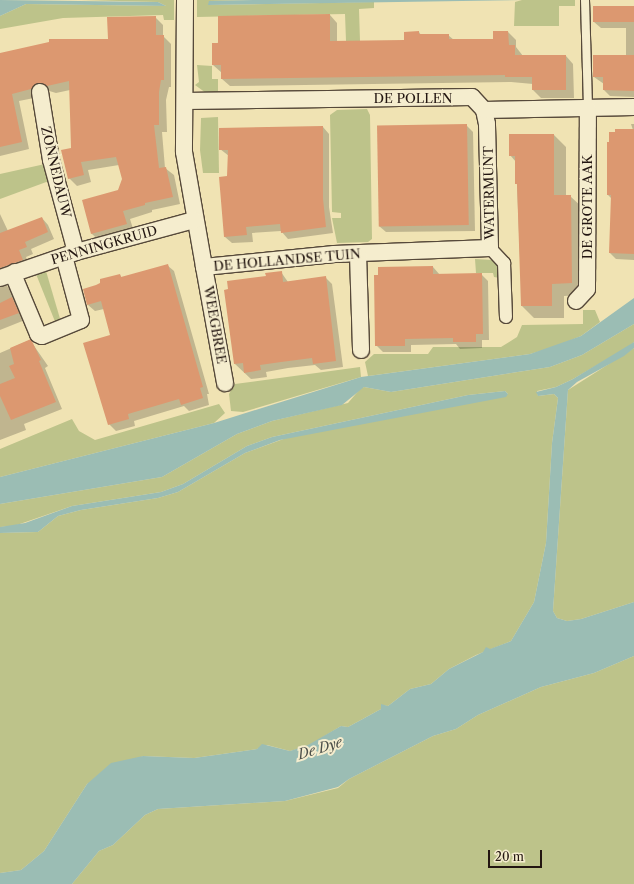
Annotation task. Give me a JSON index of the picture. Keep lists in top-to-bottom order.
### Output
{
  "streets": {
    "street": [
      "DE POLLEN",
      "ZONNEDAUW",
      "WATERMUNT",
      "DE GROTE AAK",
      "PENNINGKRUID",
      "DE HOLLANDSE TUIN",
      "WEEGBREE"
    ]
  },
  "crossings": [
    ["DE POLLEN", "WATERMUNT"],
    ["DE POLLEN", "DE HOLLANDSE TUIN"],
    ["ZONNEDAUW", "PENNINGKRUID"],
    ["WATERMUNT", "DE HOLLANDSE TUIN"],
    ["PENNINGKRUID", "DE HOLLANDSE TUIN"],
    ["DE HOLLANDSE TUIN", "WEEGBREE"]
  ],
  "water": ["De Dye"],
  "scale_bar": "20 m"
}
